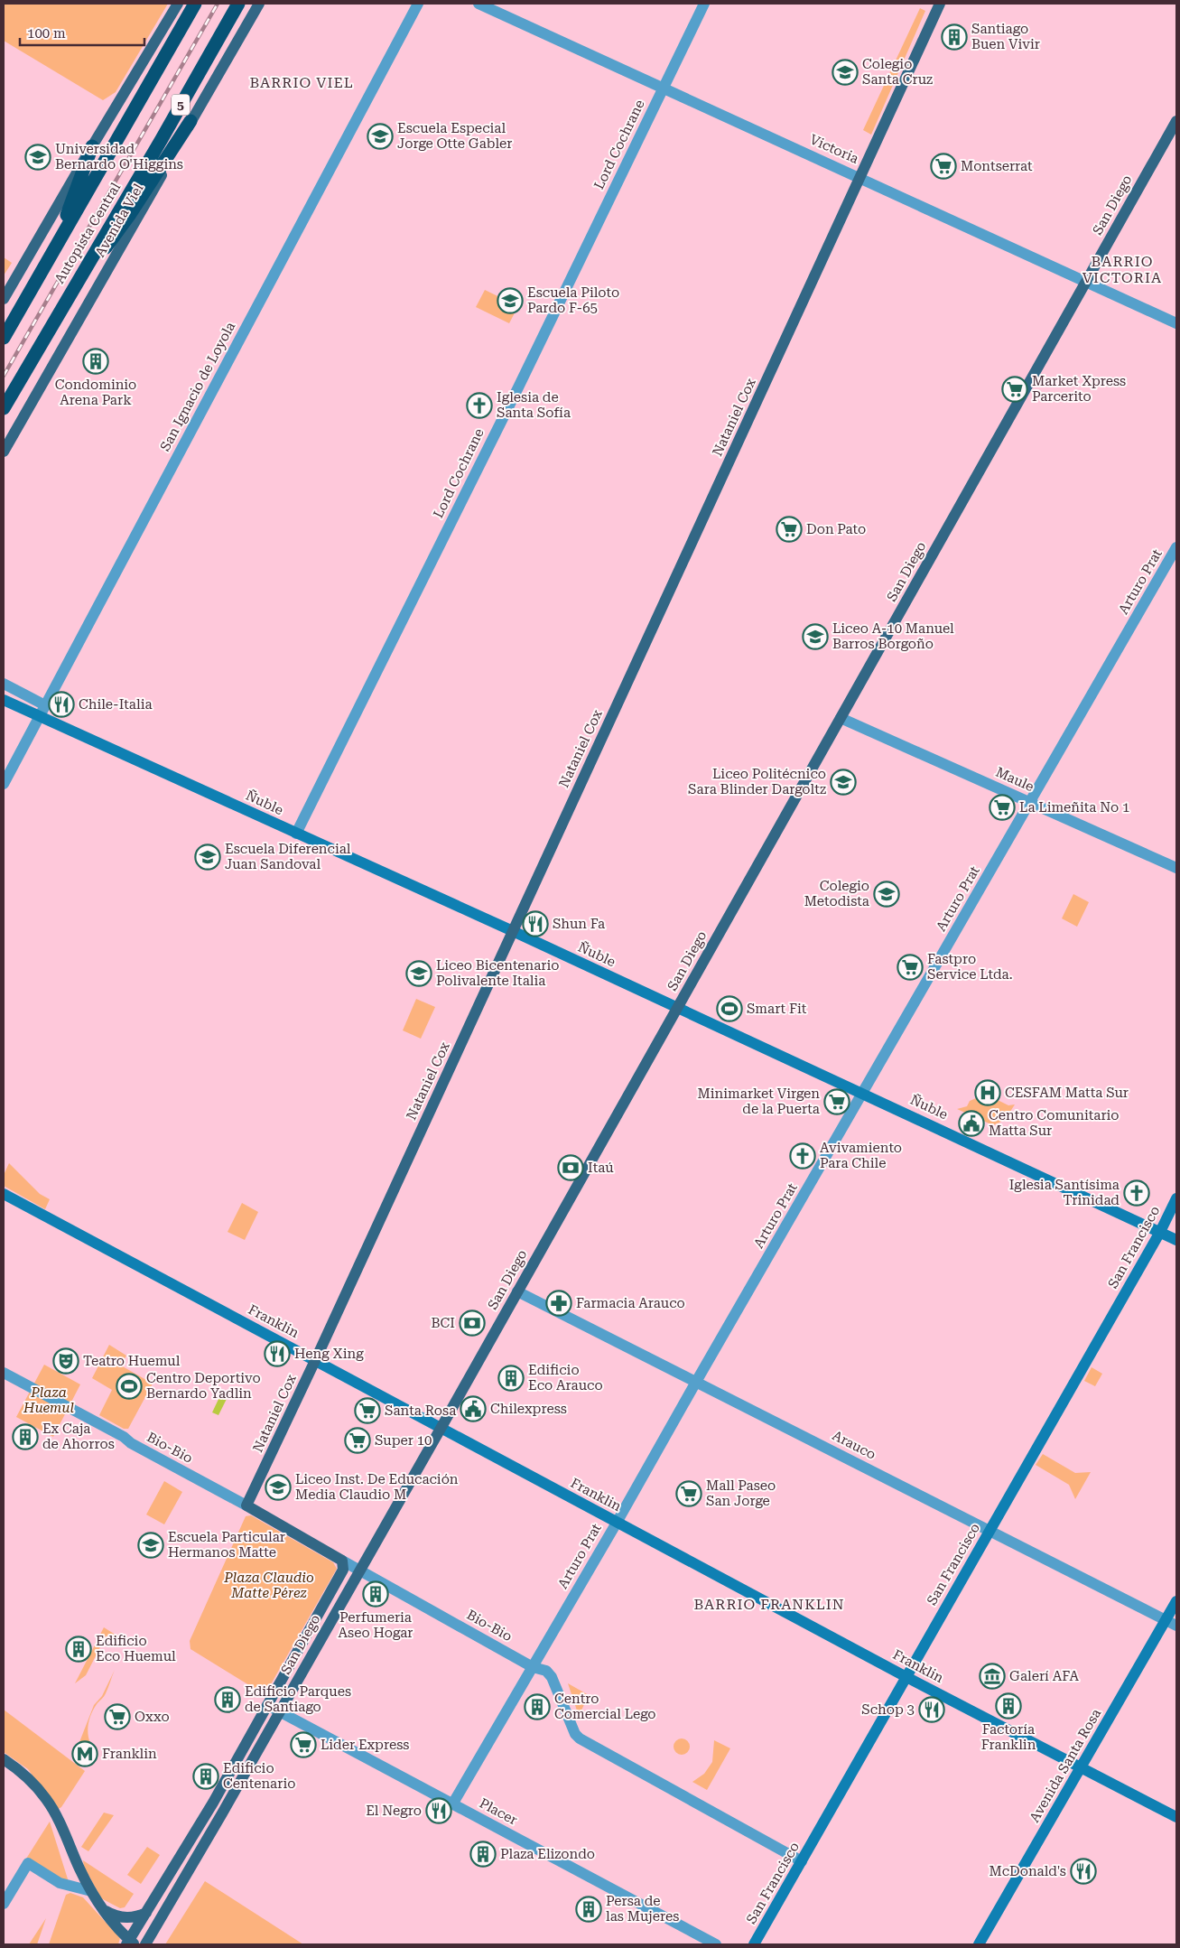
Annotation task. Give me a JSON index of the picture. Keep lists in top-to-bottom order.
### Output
{
  "streets": {
    "highway": ["5", "Autopista Central"],
    "main road": [
      "San Diego",
      "Avenida Viel",
      "Nataniel Cox",
      "Ñuble",
      "San Francisco",
      "Franklin",
      "Bio-Bio",
      "Avenida Santa Rosa"
    ],
    "street": [
      "Lord Cochrane",
      "Victoria",
      "San Ignacio de Loyola",
      "Arturo Prat",
      "Maule",
      "Arauco",
      "Placer"
    ]
  },
  "crossings": [
    ["Lord Cochrane", "Victoria"],
    ["Lord Cochrane", "Ñuble"],
    ["Victoria", "San Diego"],
    ["Victoria", "Nataniel Cox"],
    ["San Diego", "Maule"],
    ["San Diego", "Ñuble"],
    ["San Diego", "Franklin"],
    ["San Diego", "Arauco"],
    ["San Diego", "Bio-Bio"],
    ["San Diego", "Placer"],
    ["San Ignacio de Loyola", "Ñuble"],
    ["Nataniel Cox", "Ñuble"],
    ["Nataniel Cox", "Franklin"],
    ["Nataniel Cox", "Bio-Bio"],
    ["Arturo Prat", "Maule"],
    ["Arturo Prat", "Ñuble"],
    ["Arturo Prat", "Franklin"],
    ["Arturo Prat", "Arauco"],
    ["Arturo Prat", "Bio-Bio"],
    ["Arturo Prat", "Placer"],
    ["Ñuble", "San Francisco"],
    ["San Francisco", "Franklin"],
    ["San Francisco", "Arauco"],
    ["San Francisco", "Bio-Bio"],
    ["Franklin", "Avenida Santa Rosa"],
    ["Arauco", "Avenida Santa Rosa"]
  ],
  "districts": ["BARRIO VIEL", "BARRIO VICTORIA", "BARRIO FRANKLIN"],
  "parks": ["Plaza Huemul", "Plaza Claudio Matte Pérez"],
  "places": {
    "building": [
      "Santiago Buen Vivir",
      "Condominio Arena Park",
      "Edificio Eco Arauco",
      "Ex Caja de Ahorros",
      "Perfumeria Aseo Hogar",
      "Edificio Eco Huemul",
      "Edificio Parques de Santiago",
      "Factoría Franklin",
      "Centro Comercial Lego",
      "Edificio Centenario",
      "Plaza Elizondo",
      "Persa de las Mujeres"
    ],
    "school or university": [
      "Colegio Santa Cruz",
      "Escuela Especial Jorge Otte Gabler",
      "Universidad Bernardo O'Higgins",
      "Escuela Piloto Pardo F-65",
      "Liceo A-10 Manuel Barros Borgoño",
      "Liceo Politécnico Sara Blinder Dargoltz",
      "Escuela Diferencial Juan Sandoval",
      "Colegio Metodista",
      "Liceo Bicentenario Polivalente Italia",
      "Liceo Inst. De Educación Media Claudio M",
      "Escuela Particular Hermanos Matte"
    ],
    "supermarket": [
      "Montserrat",
      "Market Xpress Parcerito",
      "Don Pato",
      "La Limeñita No 1",
      "Fastpro Service Ltda.",
      "Minimarket Virgen de la Puerta",
      "Santa Rosa",
      "Super 10",
      "Mall Paseo San Jorge",
      "Oxxo",
      "Lider Express"
    ],
    "church": ["Iglesia de Santa Sofía", "Avivamiento Para Chile", "Iglesia Santísima Trinidad"],
    "restaurant": [
      "Chile-Italia",
      "Shun Fa",
      "Heng Xing",
      "Schop 3",
      "El Negro",
      "McDonald's"
    ],
    "sports": ["Smart Fit", "Centro Deportivo Bernardo Yadlin"],
    "hospital": ["CESFAM Matta Sur"],
    "public building": ["Centro Comunitario Matta Sur", "Chilexpress"],
    "bank": ["Itaú", "BCI"],
    "pharmacy": ["Farmacia Arauco"],
    "theatre": ["Teatro Huemul"],
    "museum": ["Galerí AFA"],
    "metro station": ["Franklin"]
  },
  "scale_bar": "100 m"
}
